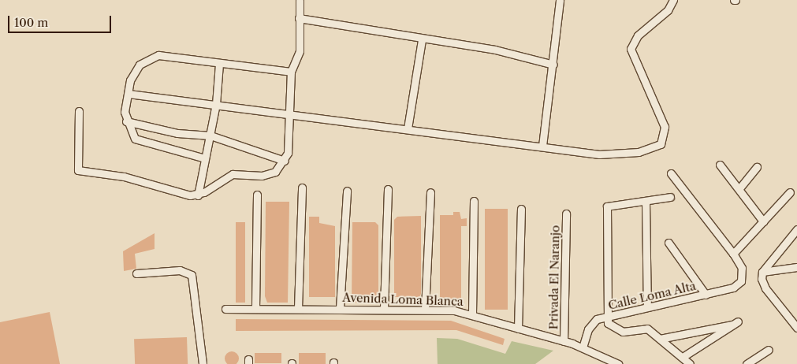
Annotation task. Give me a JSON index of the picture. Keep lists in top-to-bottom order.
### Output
{
  "streets": {
    "street": ["Privada El Naranjo", "Calle Loma Alta", "Avenida Loma Blanca"]
  },
  "crossings": [
    ["Privada El Naranjo", "Avenida Loma Blanca"],
    ["Calle Loma Alta", "Avenida Loma Blanca"]
  ],
  "scale_bar": "100 m"
}
